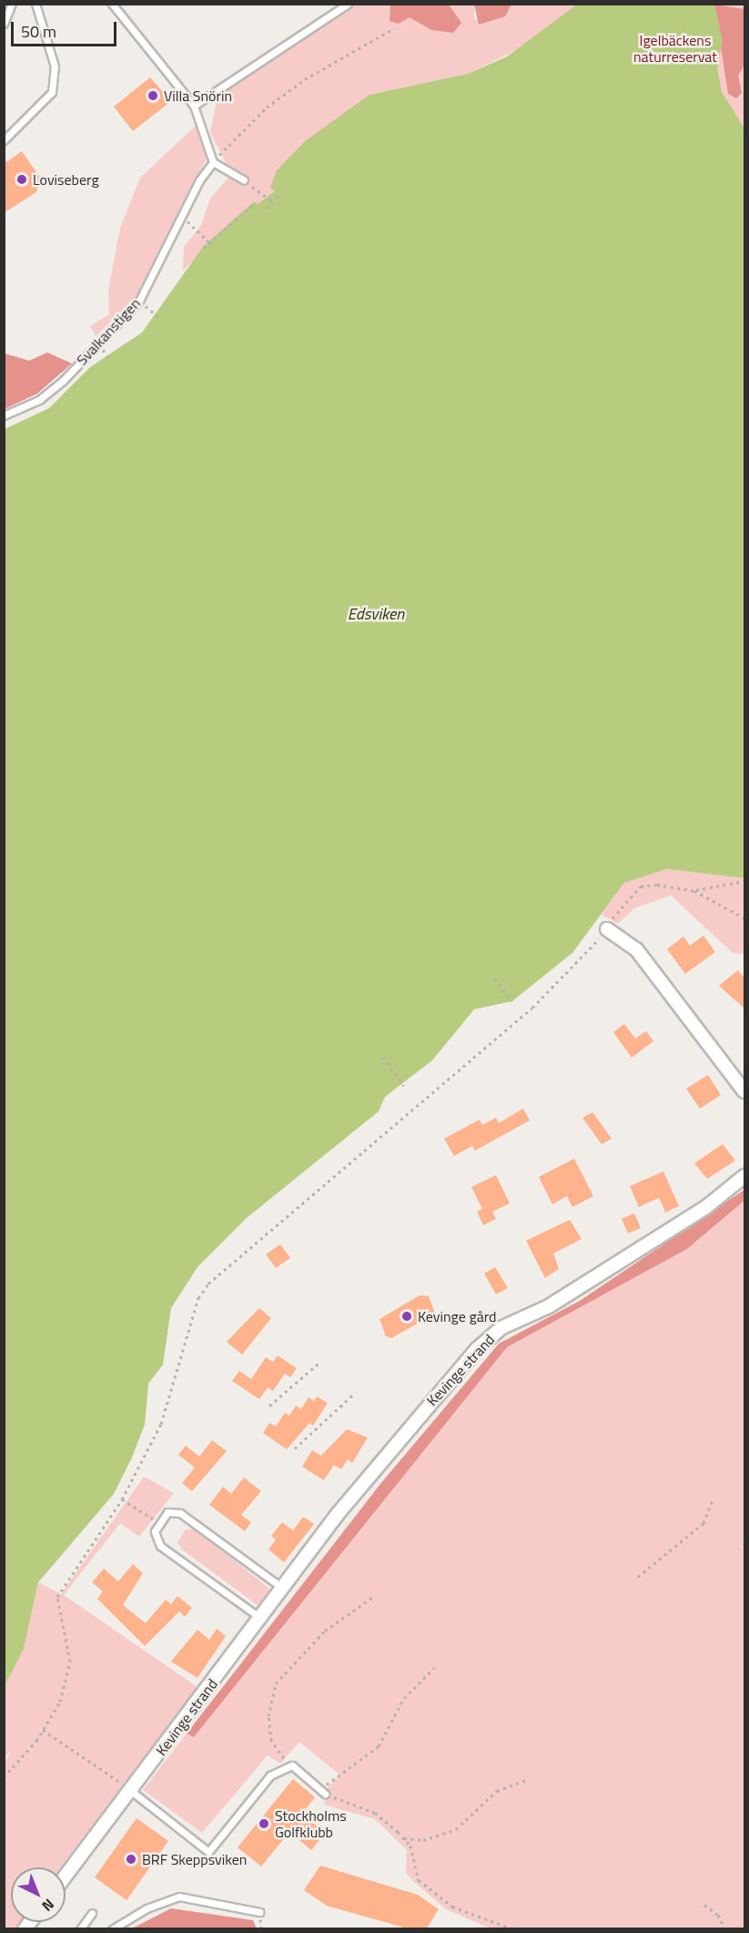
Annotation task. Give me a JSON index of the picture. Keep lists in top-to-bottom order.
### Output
{
  "streets": {
    "street": ["Kevinge strand"],
    "lane": ["Svalkanstigen"]
  },
  "water": ["Edsviken"],
  "parks": ["Igelbäckens naturreservat"],
  "places": [
    "Villa Snörin",
    "Loviseberg",
    "Kevinge gård",
    "Stockholms Golfklubb",
    "BRF Skeppsviken"
  ],
  "scale_bar": "50 m",
  "north": "bottom right"
}
